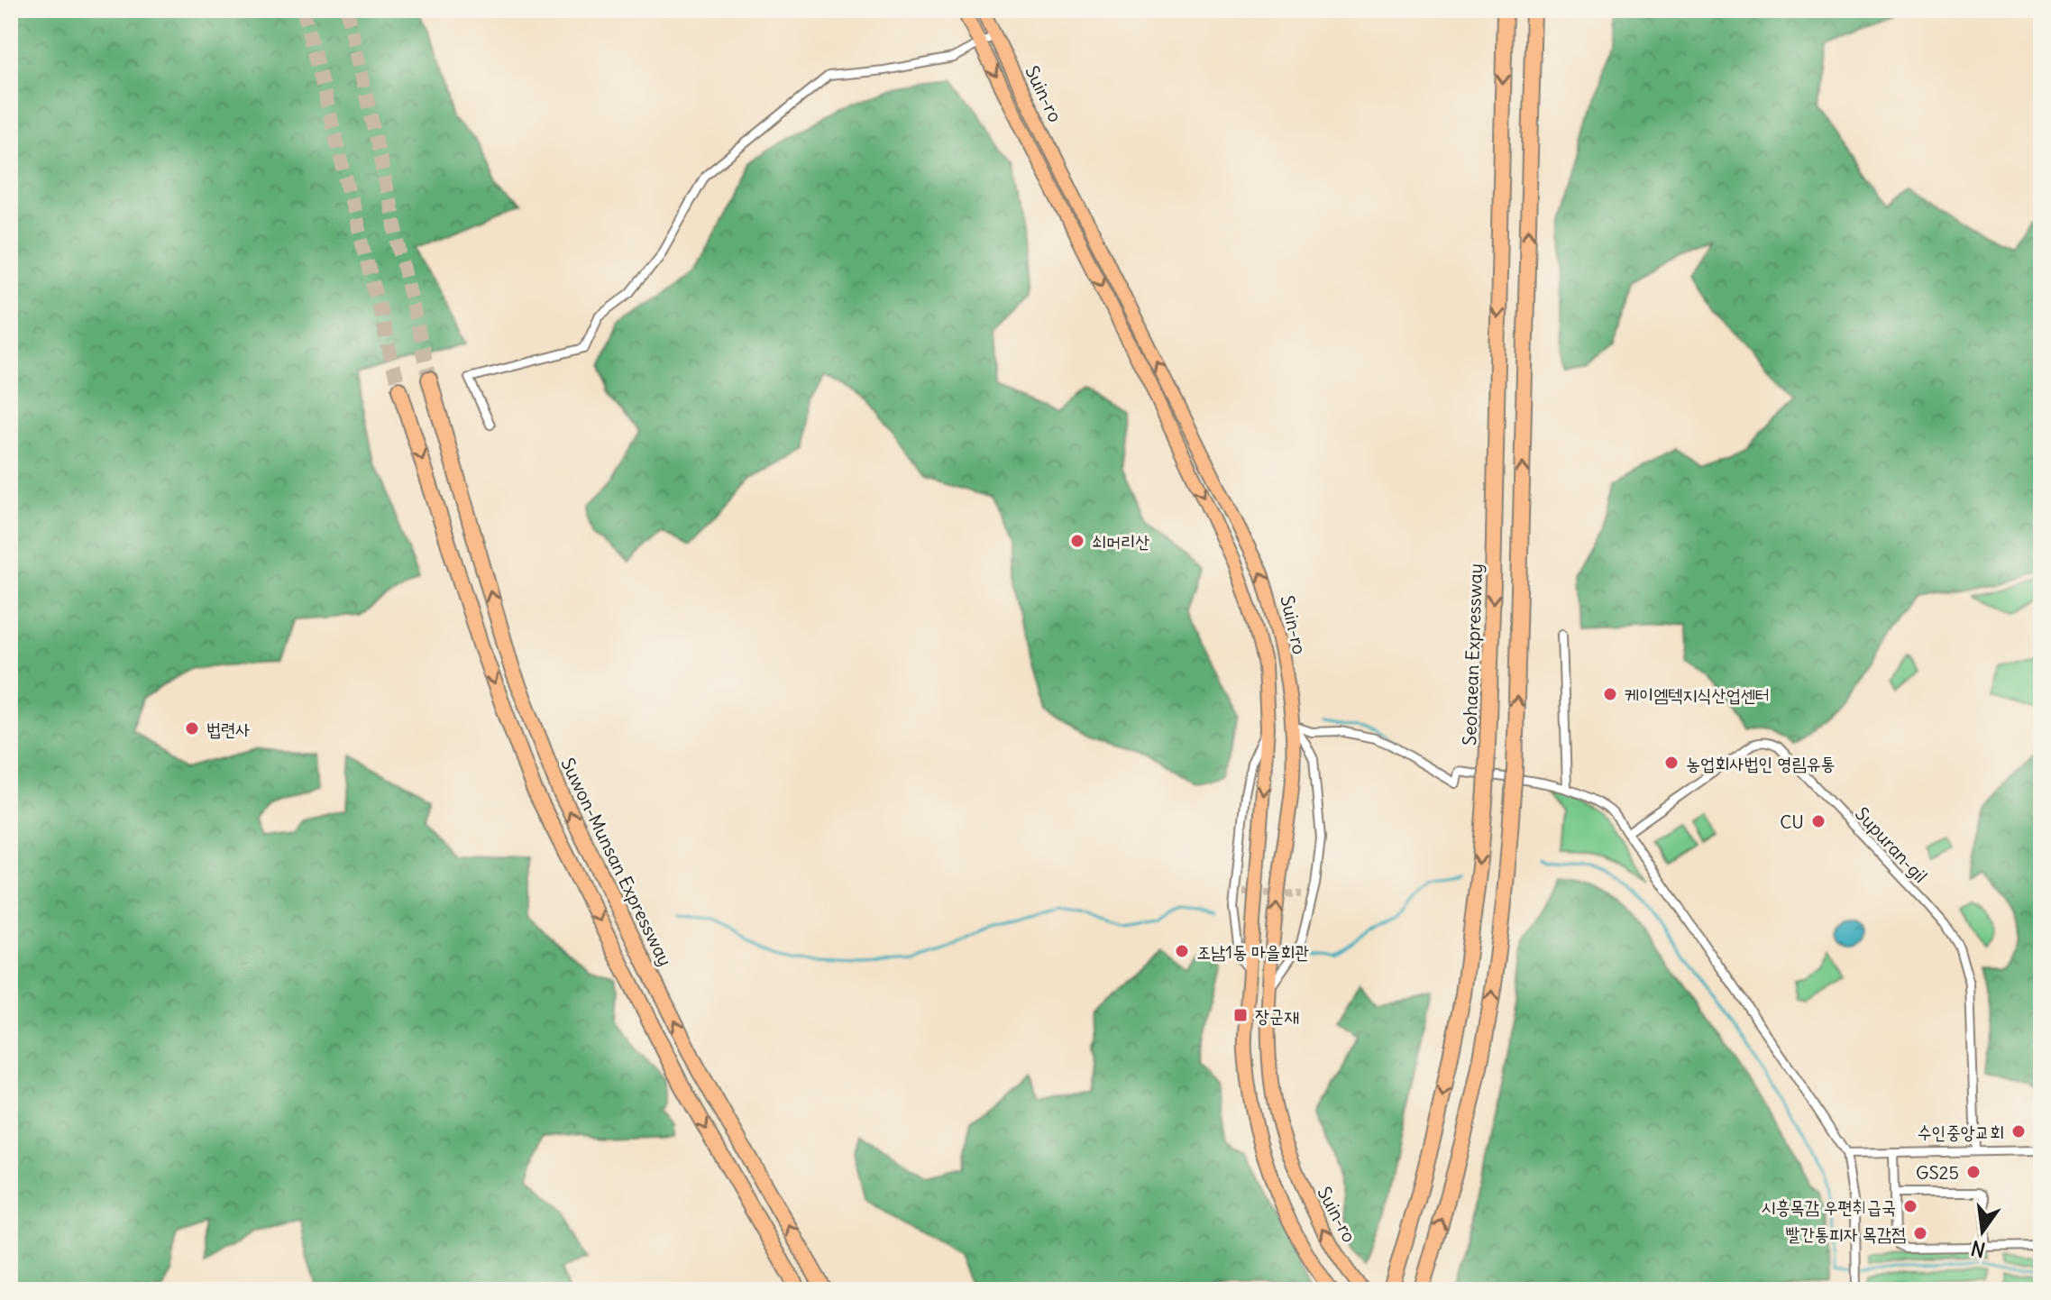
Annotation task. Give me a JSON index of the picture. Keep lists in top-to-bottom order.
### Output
{
  "streets": {
    "highway": ["Seohaean Expressway", "Suwon-Munsan Expressway"],
    "main road": ["Suin-ro"],
    "street": ["Supuran-gil"]
  },
  "places": {
    "other": [
      "쇠머리산",
      "케이엠텍지식산업센터",
      "법련사",
      "농업회사법인 영림유통",
      "CU",
      "조남1동 마을회관",
      "수인중앙교회",
      "GS25",
      "시흥목감 우편취급국",
      "빨간통피자 목감점"
    ],
    "transit": ["장군재"]
  },
  "north": "bottom"
}
